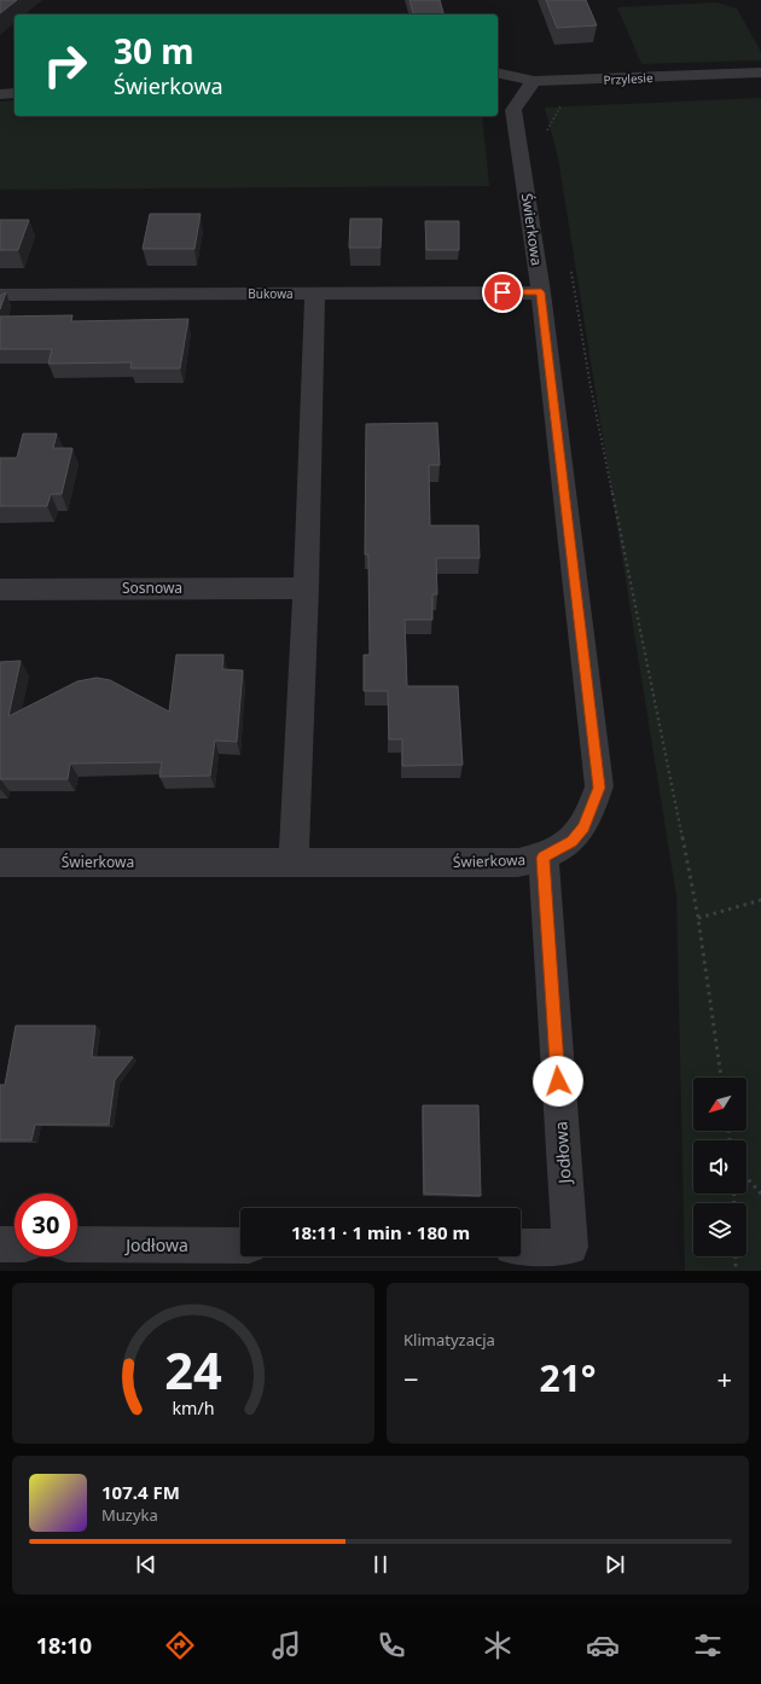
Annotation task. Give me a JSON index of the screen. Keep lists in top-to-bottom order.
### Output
{
  "streets": {
    "street": [
      "Przylesie",
      "Świerkowa",
      "Bukowa",
      "Sosnowa",
      "Jodłowa"
    ]
  },
  "crossings": [
    ["Przylesie", "Świerkowa"],
    ["Świerkowa", "Bukowa"],
    ["Świerkowa", "Jodłowa"]
  ],
  "north": "bottom left",
  "page": {
    "turn": ["30 m", "Świerkowa"],
    "limit": "30",
    "trip": "18:11 · 1 min · 180 m",
    "tile": "Klimatyzacja",
    "heat": ["−", "21°", "+"],
    "song": ["107.4 FM", "Muzyka"],
    "tabs": "18:10",
    "gauge": ["24", "km/h"]
  }
}
